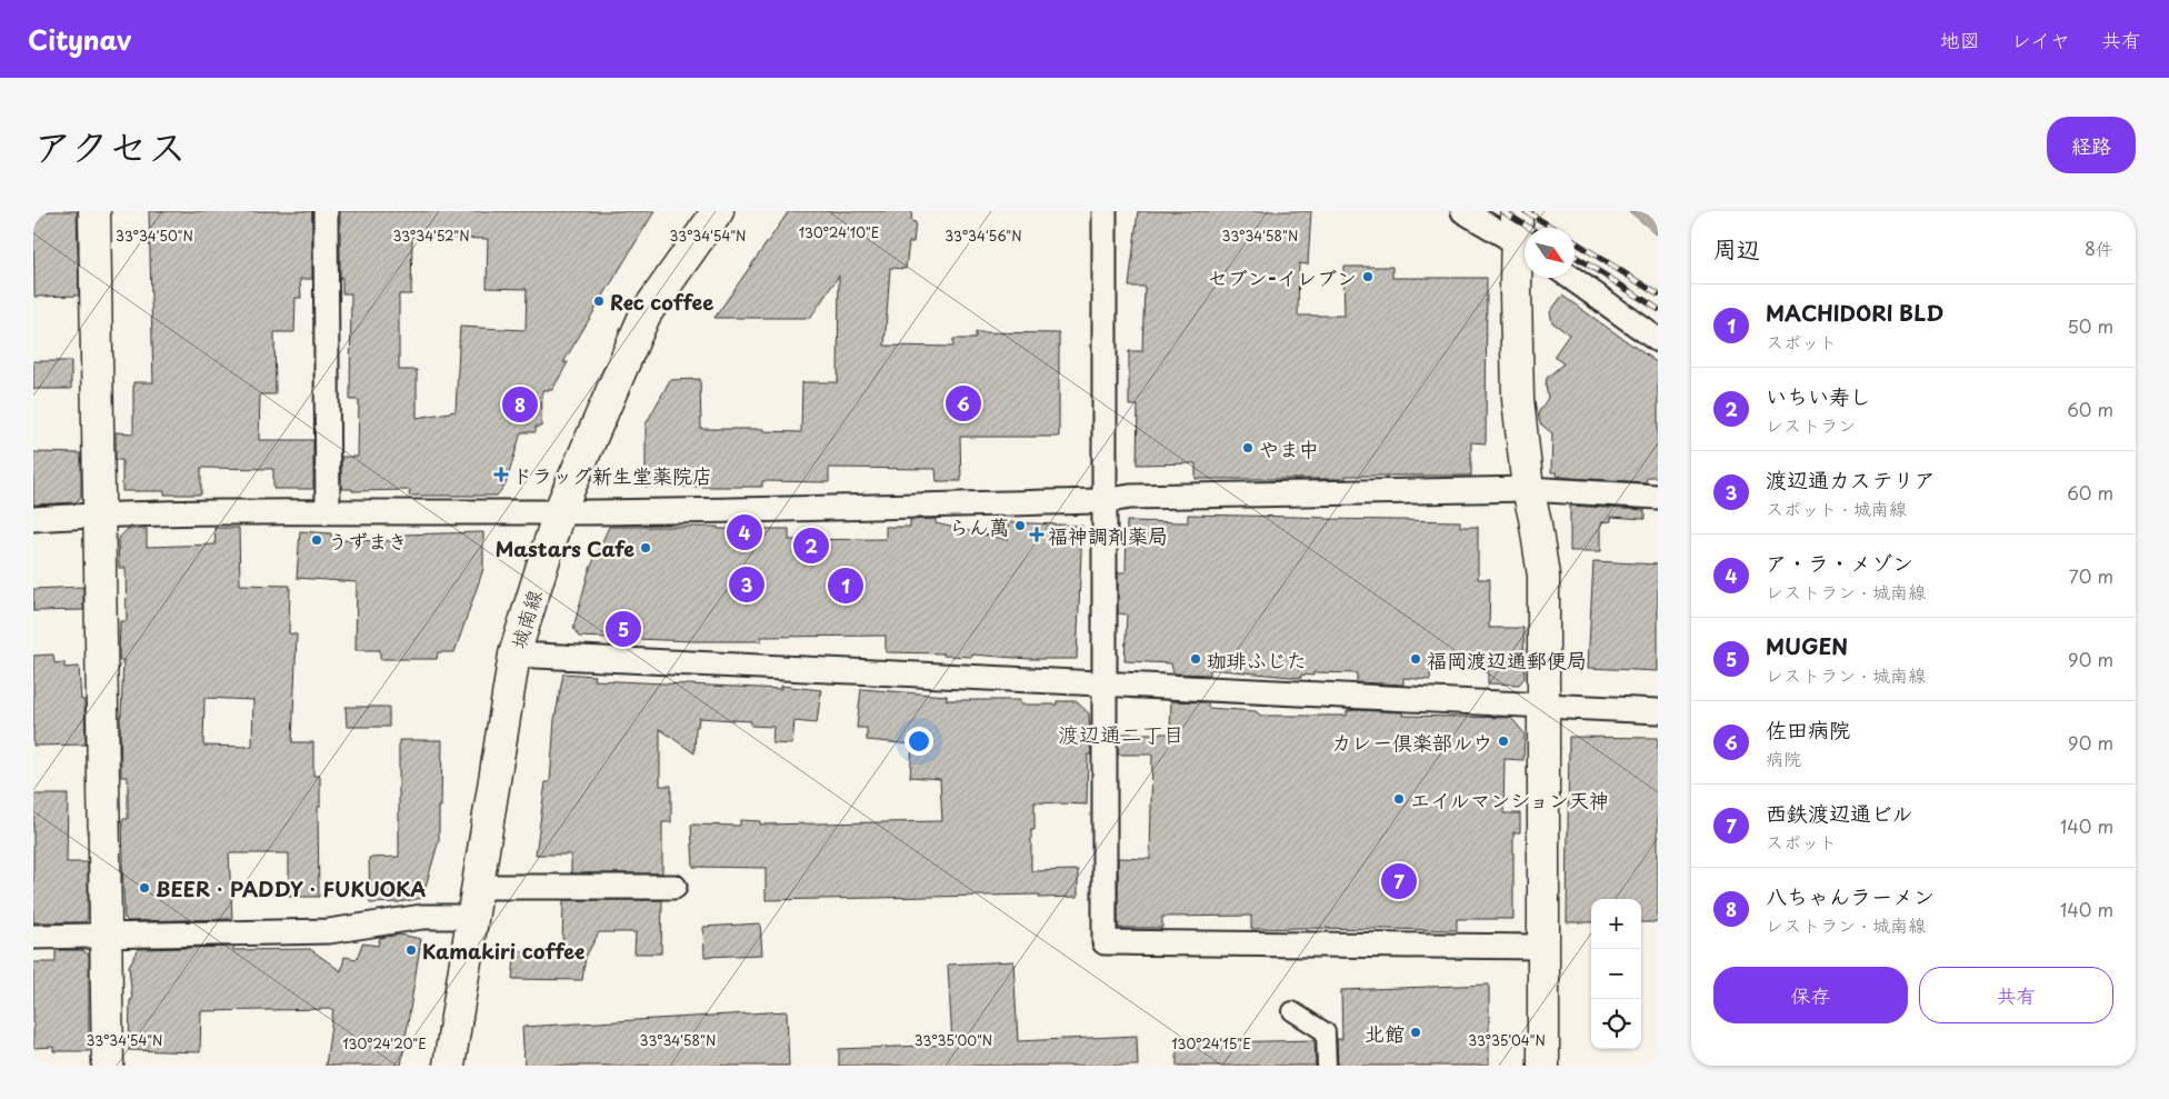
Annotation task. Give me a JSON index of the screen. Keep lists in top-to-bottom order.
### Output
{
  "streets": {
    "street": ["城南線"]
  },
  "districts": ["渡辺通二丁目"],
  "places": {
    "other": [
      "セブン-イレブン",
      "Rec coffee",
      "やま中",
      "らん萬",
      "うずまき",
      "Mastars Cafe",
      "珈琲ふじた",
      "福岡渡辺通郵便局",
      "カレー倶楽部ルウ",
      "エイルマンション天神",
      "BEER・PADDY・FUKUOKA",
      "Kamakiri coffee",
      "北館"
    ],
    "health": ["ドラッグ新生堂薬院店", "福神調剤薬局"]
  },
  "north": "bottom right",
  "page": {
    "header": "Citynav",
    "nav": ["地図", "レイヤ", "共有"],
    "title": "アクセス",
    "buttons": [
      "経路",
      ["保存", "共有"]
    ],
    "heading": ["周辺", "8件"],
    "list": [
      {
        "mark": "1",
        "name": "MACHIDORI BLD",
        "note": "スポット",
        "value": "50 m"
      },
      {
        "mark": "2",
        "name": "いちい寿し",
        "note": "レストラン",
        "value": "60 m"
      },
      {
        "mark": "3",
        "name": "渡辺通カステリア",
        "note": "スポット · 城南線",
        "value": "60 m"
      },
      {
        "mark": "4",
        "name": "ア・ラ・メゾン",
        "note": "レストラン · 城南線",
        "value": "70 m"
      },
      {
        "mark": "5",
        "name": "MUGEN",
        "note": "レストラン · 城南線",
        "value": "90 m"
      },
      {
        "mark": "6",
        "name": "佐田病院",
        "note": "病院",
        "value": "90 m"
      },
      {
        "mark": "7",
        "name": "西鉄渡辺通ビル",
        "note": "スポット",
        "value": "140 m"
      },
      {
        "mark": "8",
        "name": "八ちゃんラーメン",
        "note": "レストラン · 城南線",
        "value": "140 m"
      }
    ],
    "pins": [
      "6",
      "8",
      "4",
      "2",
      "3",
      "1",
      "5",
      "7"
    ],
    "map_buttons": ["+", "−"]
  },
  "coordinates": [
    "130°24'10\"E",
    "33°34'50\"N",
    "33°34'52\"N",
    "33°34'54\"N",
    "33°34'56\"N",
    "33°34'58\"N",
    "33°35'00\"N",
    "33°35'04\"N",
    "130°24'20\"E",
    "130°24'15\"E"
  ]
}
